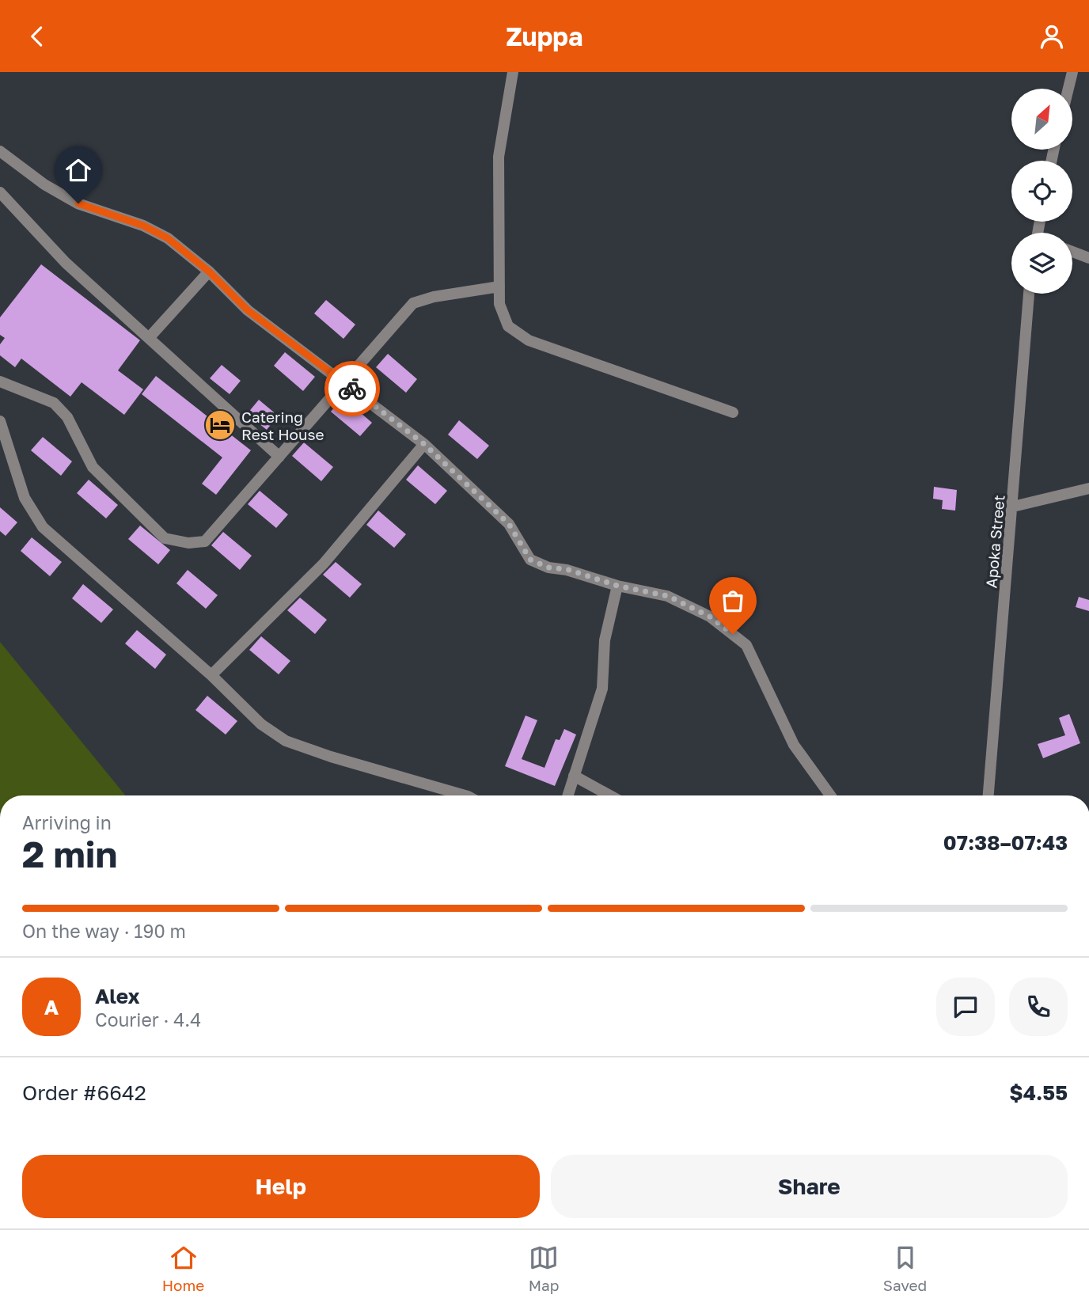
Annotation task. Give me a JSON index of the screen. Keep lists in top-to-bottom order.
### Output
{
  "streets": {
    "street": ["Apoka Street"]
  },
  "places": {
    "hotel": ["Catering Rest House"]
  },
  "north": "top right",
  "page": {
    "header": "Zuppa",
    "heading": ["2 min", "Arriving in", "07:38–07:43"],
    "panel": [
      "Alex",
      "Courier · 4.4",
      "Order #6642",
      "$4.55"
    ],
    "bar": "On the way · 190 m",
    "round": "A",
    "buttons": ["Help", "Share"],
    "tabs": ["Home", "Map", "Saved"]
  }
}
